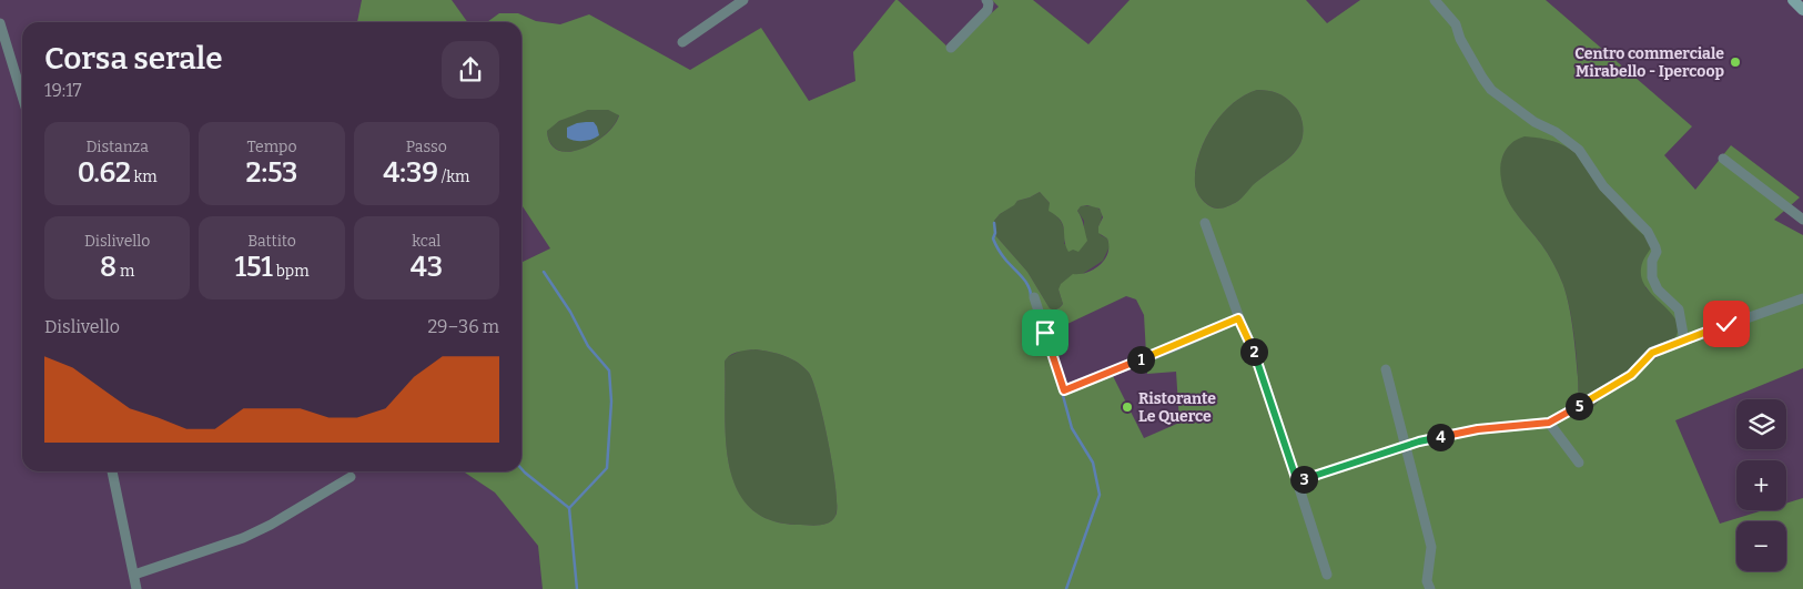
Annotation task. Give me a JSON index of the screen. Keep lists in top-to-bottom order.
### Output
{
  "places": ["Centro commerciale Mirabello - Ipercoop", "Ristorante Le Querce"],
  "page": {
    "heading": ["Corsa serale", "19:17"],
    "stats": [
      ["Distanza", "0.62 km"],
      ["Tempo", "2:53"],
      ["Passo", "4:39 /km"],
      ["Dislivello", "8 m"],
      ["Battito", "151 bpm"],
      ["kcal", "43"]
    ],
    "chart": ["Dislivello", "29–36 m"],
    "pins": [
      "2",
      "1",
      "5",
      "4",
      "3"
    ],
    "map_buttons": ["+", "−"]
  }
}
